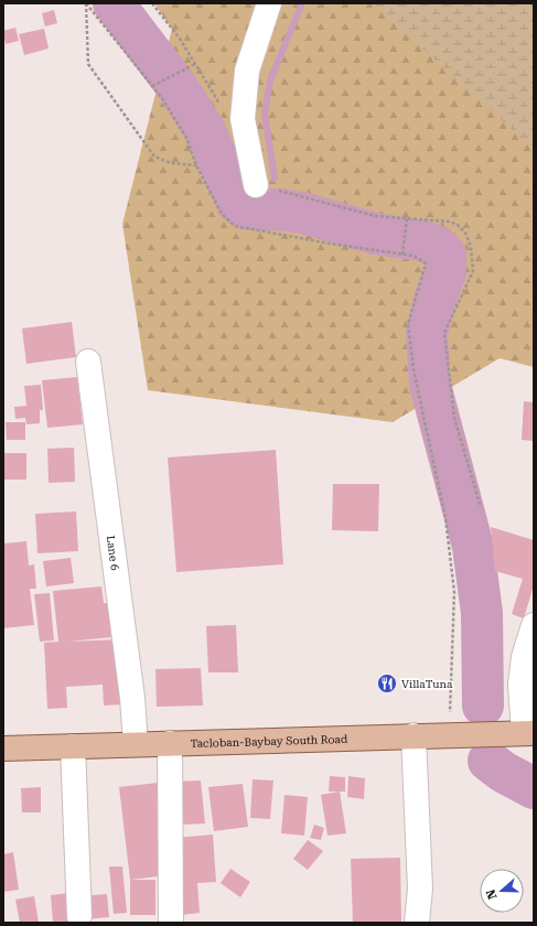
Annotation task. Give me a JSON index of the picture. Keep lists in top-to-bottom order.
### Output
{
  "streets": {
    "main road": ["Tacloban-Baybay South Road"],
    "street": ["Lane 6"]
  },
  "crossings": [
    ["Lane 6", "Tacloban-Baybay South Road"]
  ],
  "places": {
    "restaurant": ["VillaTuna"]
  },
  "north": "left"
}
